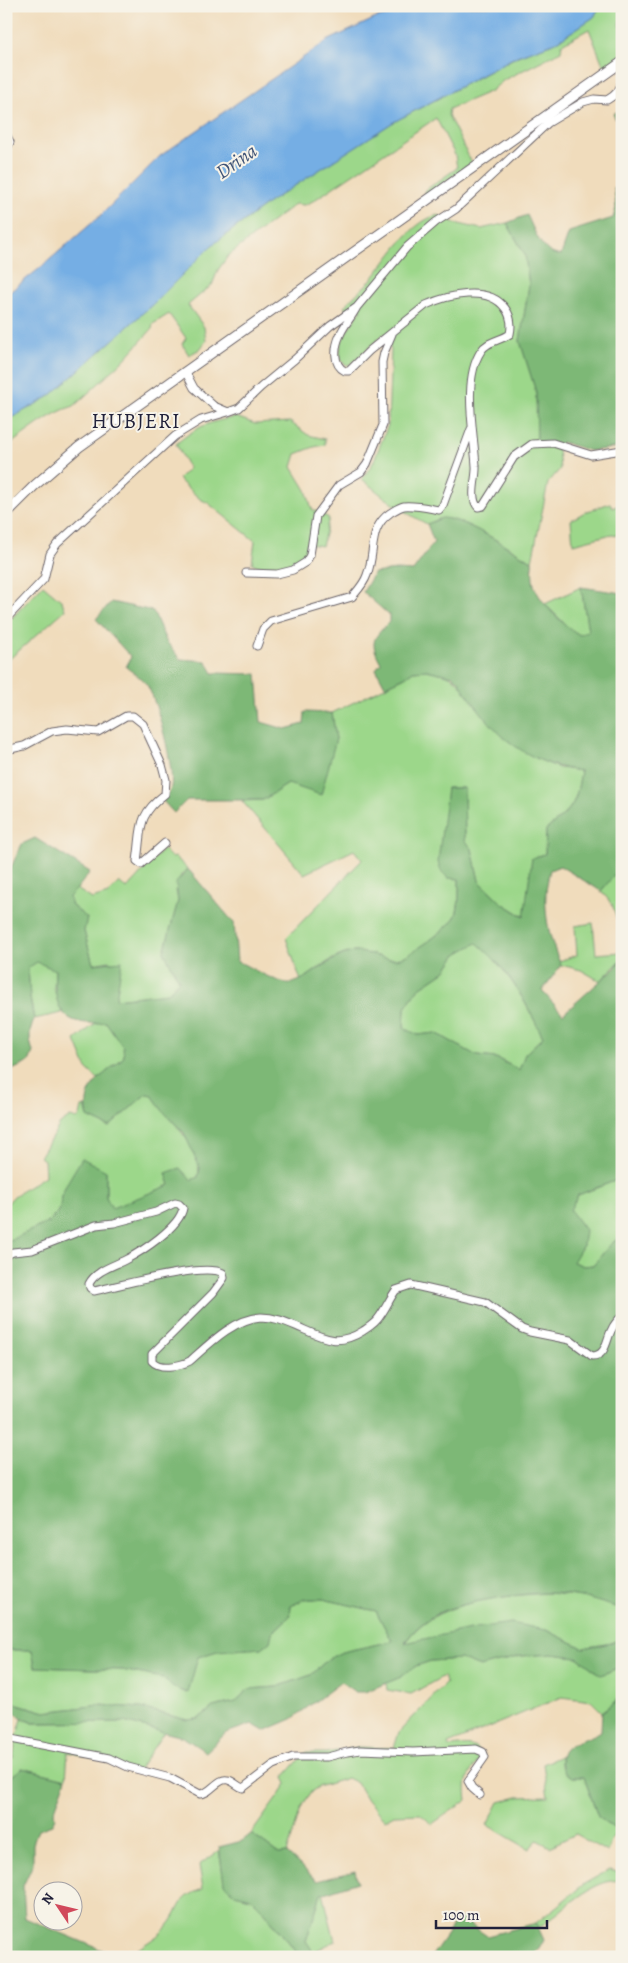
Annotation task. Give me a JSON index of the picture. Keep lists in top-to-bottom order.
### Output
{
  "districts": ["HUBJERI"],
  "water": ["Drina"],
  "scale_bar": "100 m",
  "north": "top left"
}
